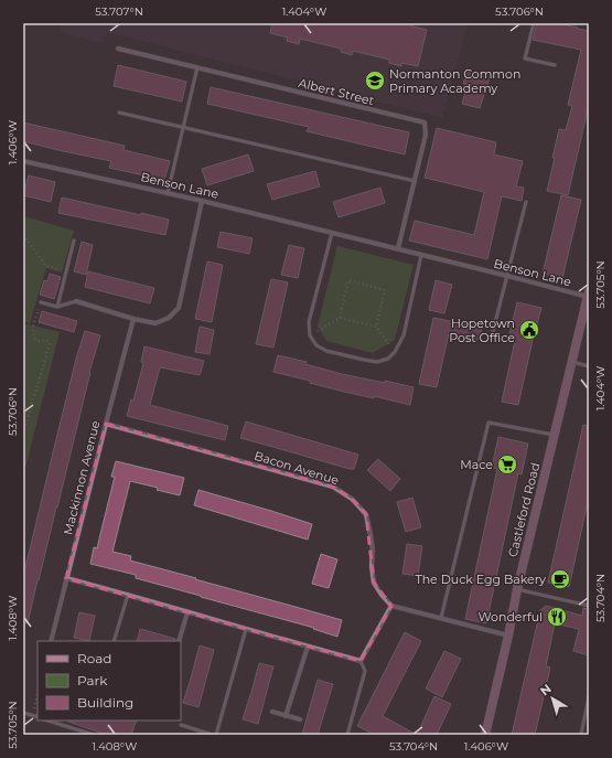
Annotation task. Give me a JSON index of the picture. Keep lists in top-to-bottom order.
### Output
{
  "streets": {
    "street": [
      "Albert Street",
      "Benson Lane",
      "Bacon Avenue",
      "Mackinnon Avenue",
      "Castleford Road"
    ]
  },
  "crossings": [
    ["Albert Street", "Benson Lane"],
    ["Benson Lane", "Castleford Road"],
    ["Bacon Avenue", "Mackinnon Avenue"]
  ],
  "places": {
    "school or university": ["Normanton Common Primary Academy"],
    "public building": ["Hopetown Post Office"],
    "supermarket": ["Mace"],
    "cafe": ["The Duck Egg Bakery"],
    "restaurant": ["Wonderful"]
  },
  "legend": ["Road", "Park", "Building"],
  "north": "top left",
  "coordinates": [
    "53.707°N",
    "1.404°W",
    "53.706°N",
    "1.406°W",
    "53.705°N",
    "53.704°N",
    "1.408°W"
  ]
}
